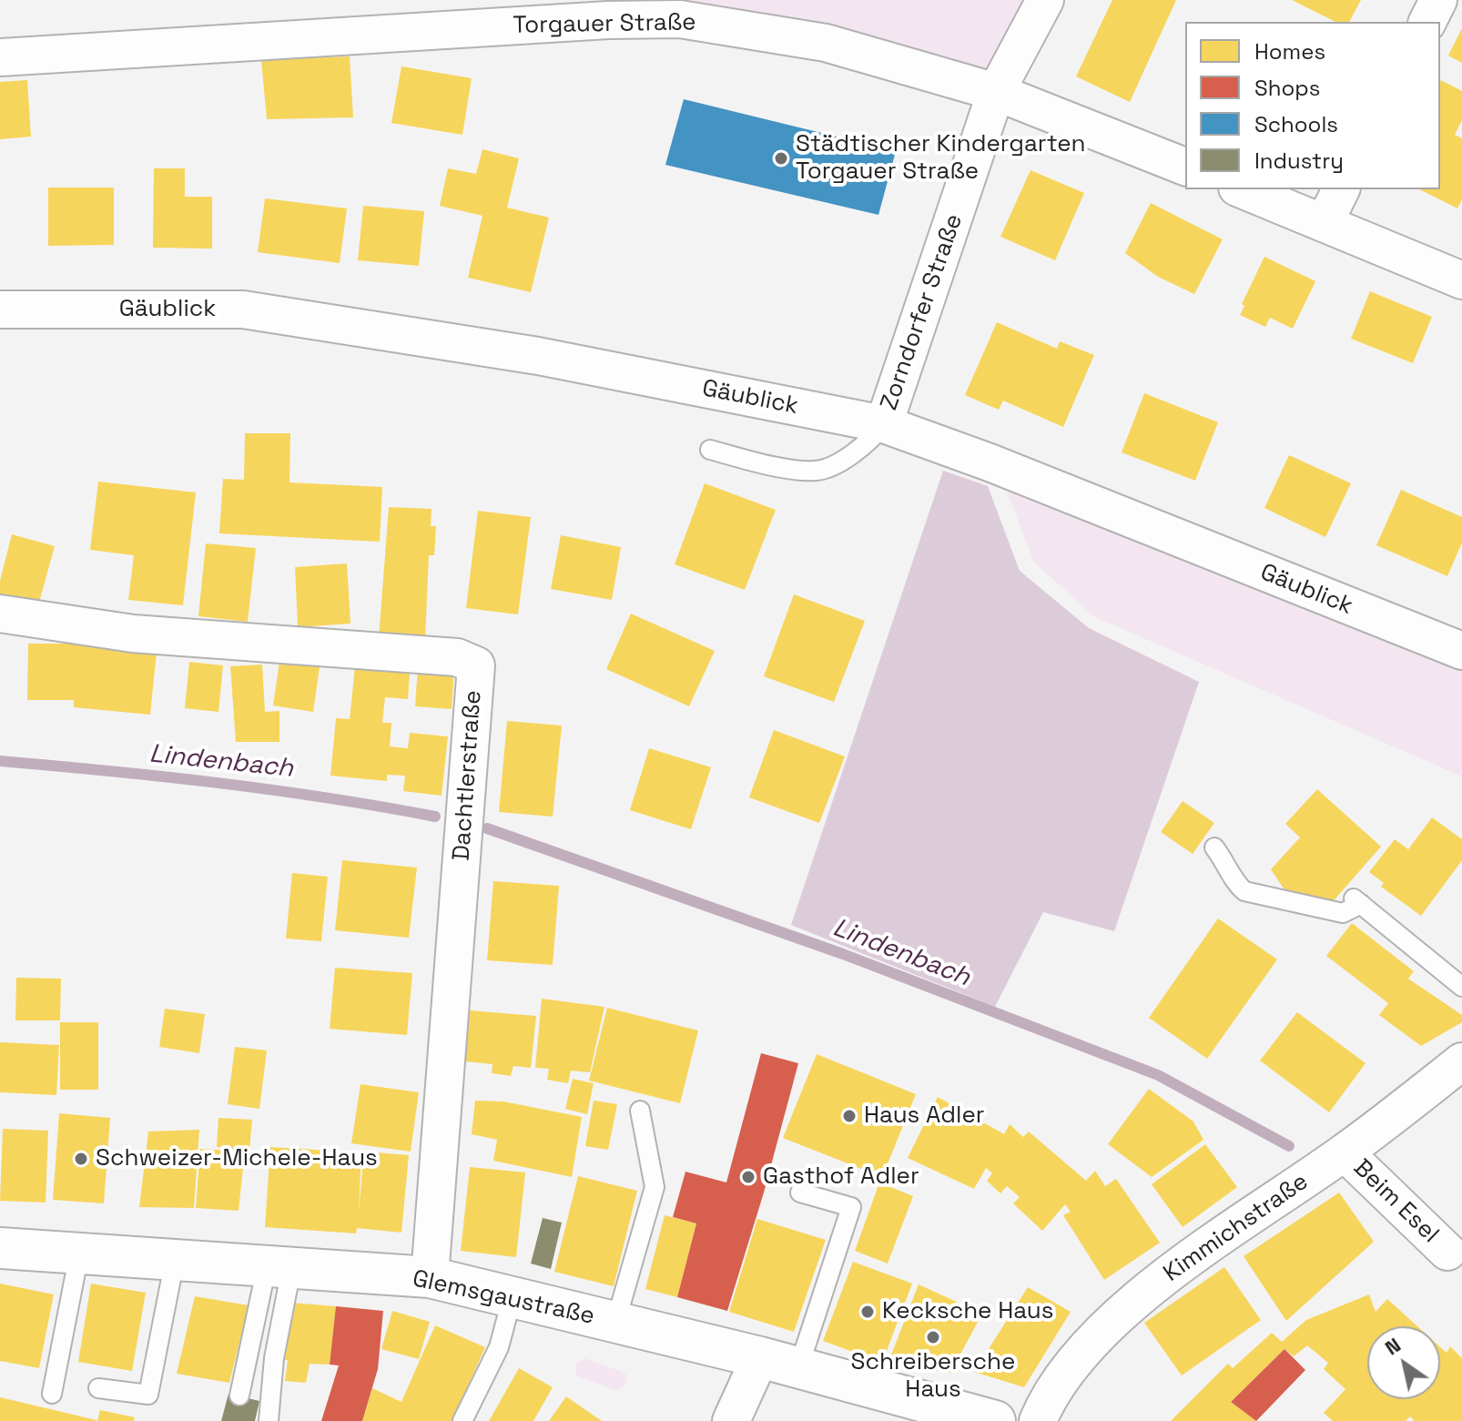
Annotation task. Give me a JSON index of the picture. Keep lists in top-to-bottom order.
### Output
{
  "streets": {
    "main road": ["Glemsgaustraße"],
    "street": [
      "Torgauer Straße",
      "Gäublick",
      "Zorndorfer Straße",
      "Dachtlerstraße",
      "Beim Esel",
      "Kimmichstraße"
    ]
  },
  "crossings": [
    ["Torgauer Straße", "Zorndorfer Straße"],
    ["Gäublick", "Zorndorfer Straße"],
    ["Dachtlerstraße", "Glemsgaustraße"],
    ["Beim Esel", "Kimmichstraße"]
  ],
  "water": ["Lindenbach"],
  "places": [
    "Städtischer Kindergarten Torgauer Straße",
    "Haus Adler",
    "Schweizer-Michele-Haus",
    "Gasthof Adler",
    "Kecksche Haus",
    "Schreibersche Haus"
  ],
  "legend": [
    "Homes",
    "Shops",
    "Schools",
    "Industry"
  ],
  "north": "top left"
}
